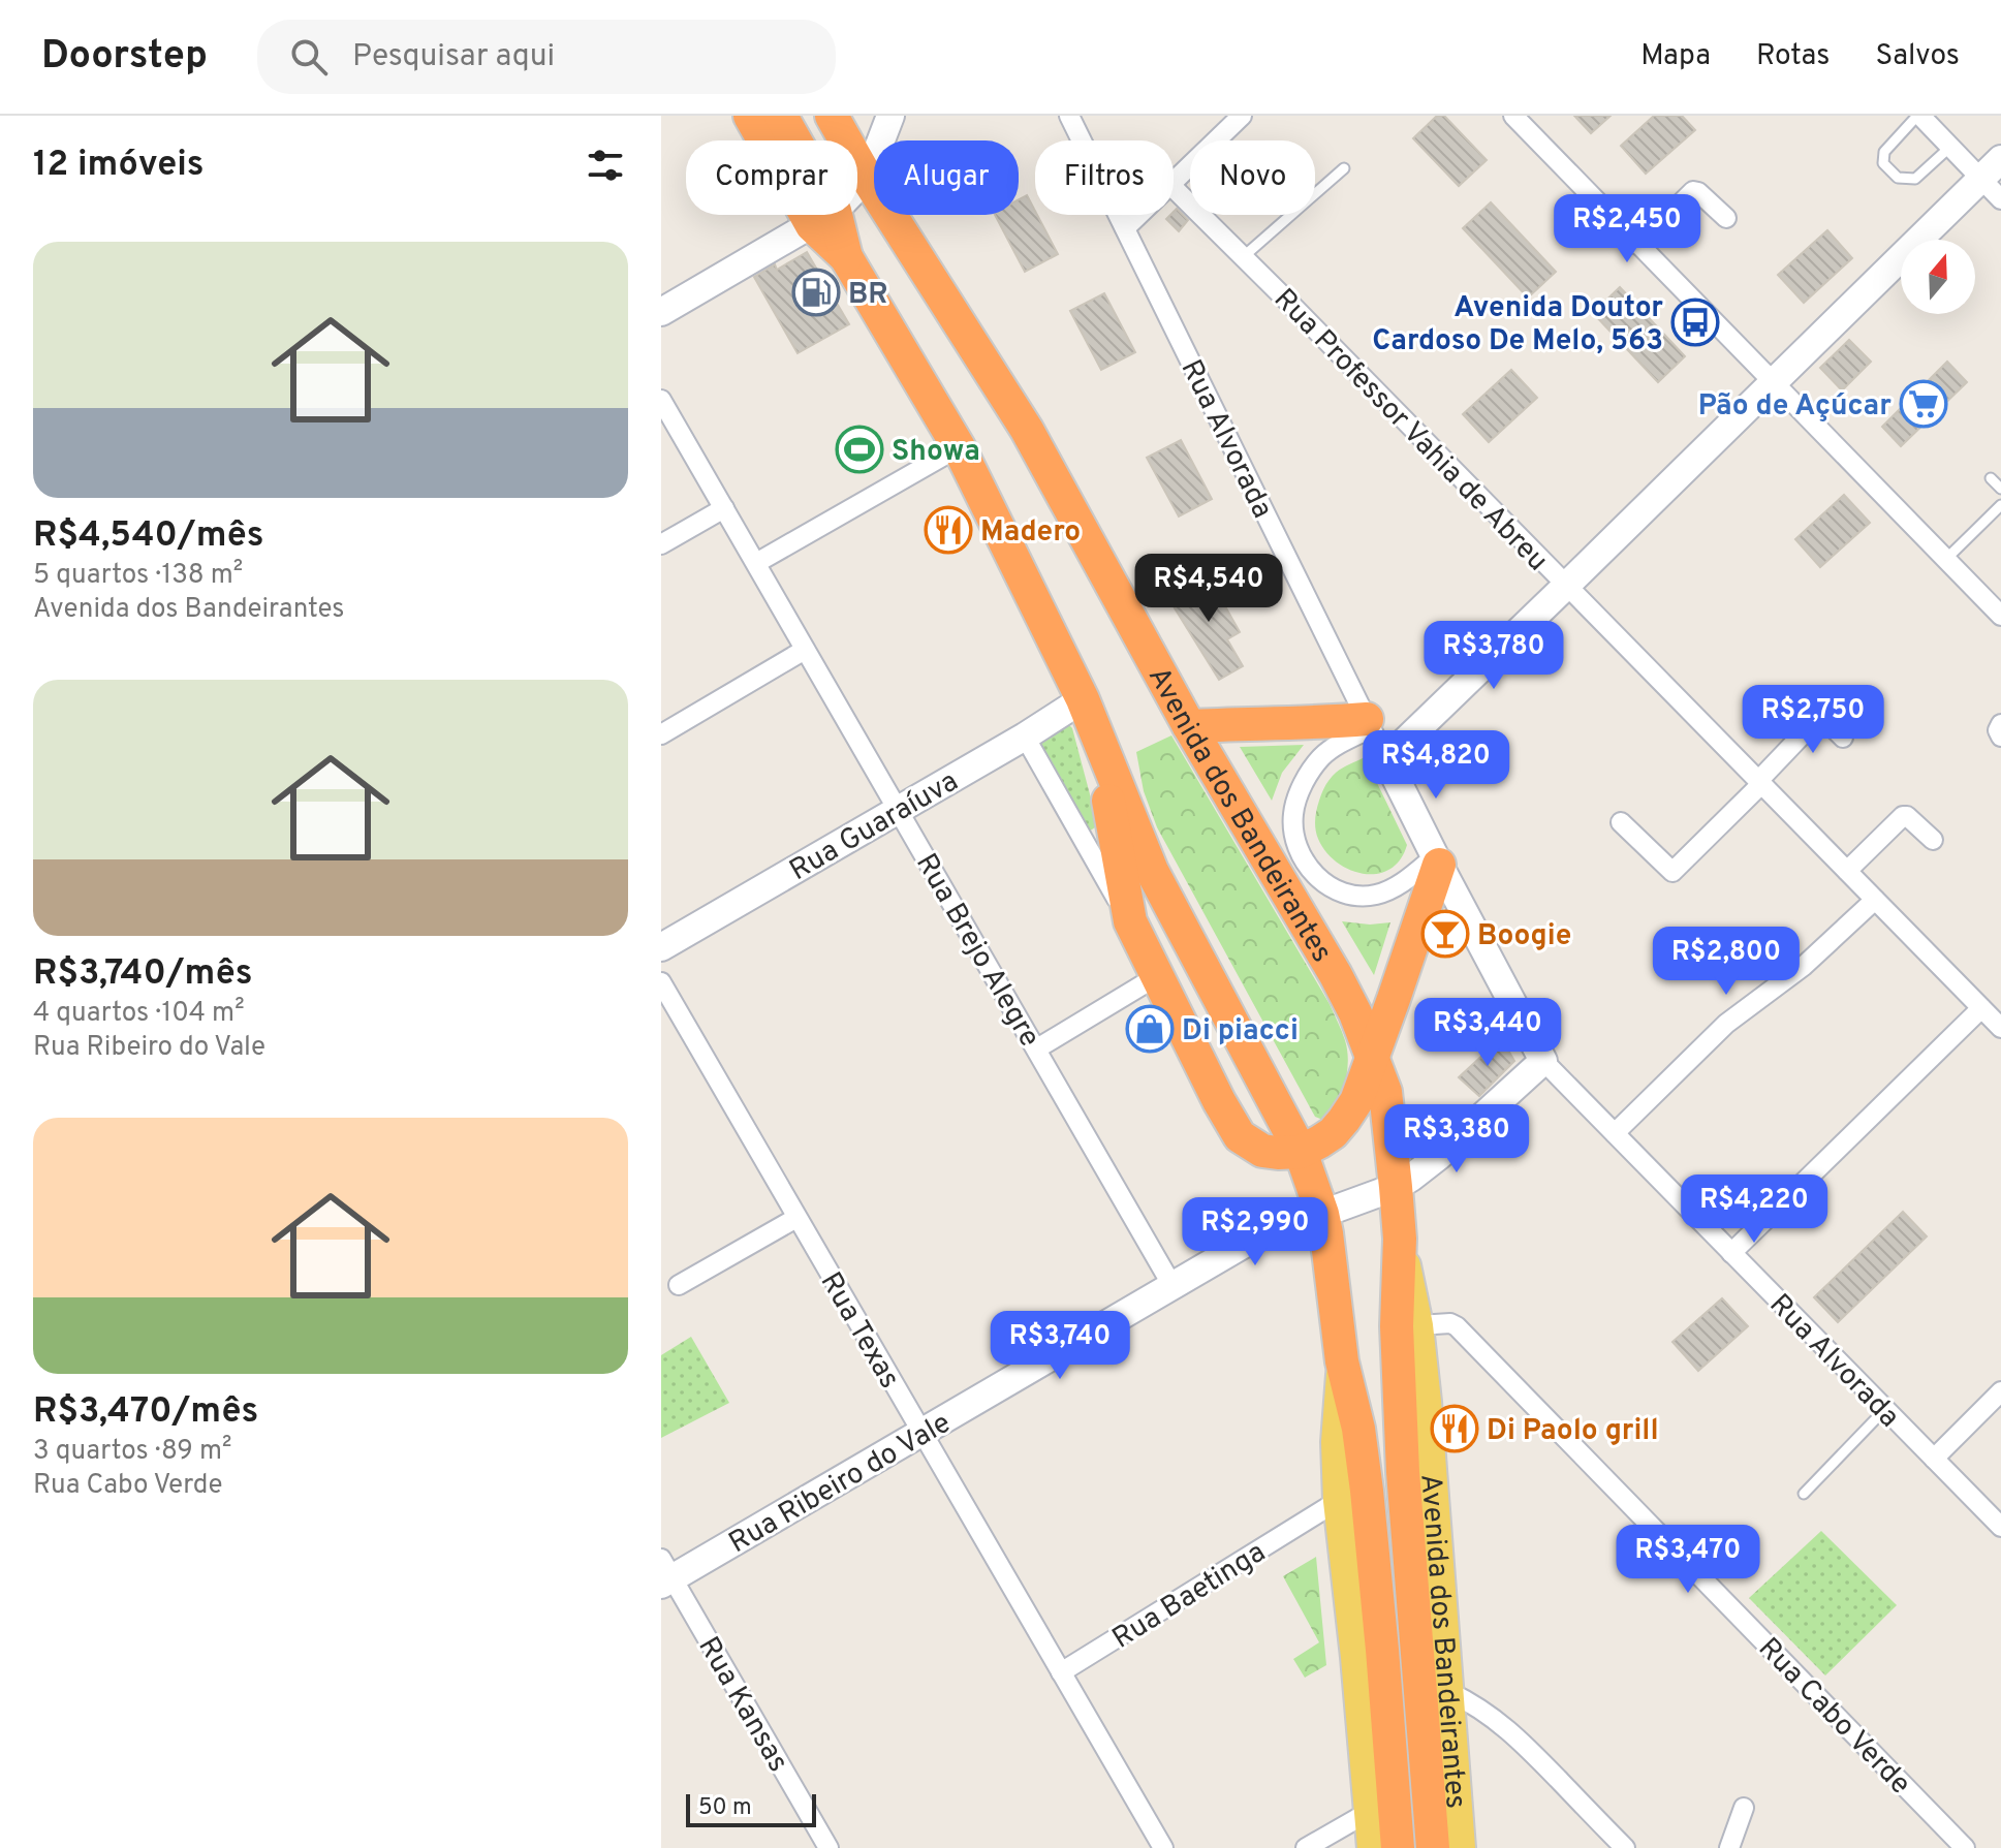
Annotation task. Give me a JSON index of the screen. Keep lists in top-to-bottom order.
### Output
{
  "streets": {
    "highway": ["Avenida dos Bandeirantes"],
    "street": [
      "Rua Professor Vahia de Abreu",
      "Rua Alvorada",
      "Rua Guaraíuva",
      "Rua Brejo Alegre",
      "Rua Texas",
      "Rua Ribeiro do Vale",
      "Rua Baetinga",
      "Rua Kansas",
      "Rua Cabo Verde"
    ]
  },
  "crossings": [
    ["Avenida dos Bandeirantes", "Rua Cabo Verde"],
    ["Rua Guaraíuva", "Rua Brejo Alegre"],
    ["Rua Brejo Alegre", "Rua Ribeiro do Vale"],
    ["Rua Texas", "Rua Ribeiro do Vale"],
    ["Rua Texas", "Rua Baetinga"],
    ["Rua Ribeiro do Vale", "Rua Kansas"]
  ],
  "places": {
    "fuel station": ["BR"],
    "bus stop": ["Avenida Doutor Cardoso De Melo, 563"],
    "supermarket": ["Pão de Açúcar"],
    "sports": ["Showa"],
    "restaurant": ["Madero", "Di Paolo grill"],
    "bar": ["Boogie"],
    "shop": ["Di piacci"]
  },
  "scale_bar": "50 m",
  "north": "top",
  "page": {
    "header": "Doorstep",
    "search": "Pesquisar aqui",
    "nav": ["Mapa", "Rotas", "Salvos"],
    "heading": "12 imóveis",
    "chip": [
      "Comprar",
      "Alugar",
      "Filtros",
      "Novo"
    ],
    "price": [
      "R$2,450",
      "R$4,540",
      "R$3,780",
      "R$2,750",
      "R$4,820",
      "R$2,800",
      "R$3,440",
      "R$3,380",
      "R$4,220",
      "R$2,990",
      "R$3,740",
      "R$3,470"
    ],
    "list": [
      {
        "name": "R$4,540/mês",
        "note": "5 quartos · 138 m² · Avenida dos Bandeirantes"
      },
      {
        "name": "R$3,740/mês",
        "note": "4 quartos · 104 m² · Rua Ribeiro do Vale"
      },
      {
        "name": "R$3,470/mês",
        "note": "3 quartos · 89 m² · Rua Cabo Verde"
      }
    ],
    "scale": "50 m"
  }
}
